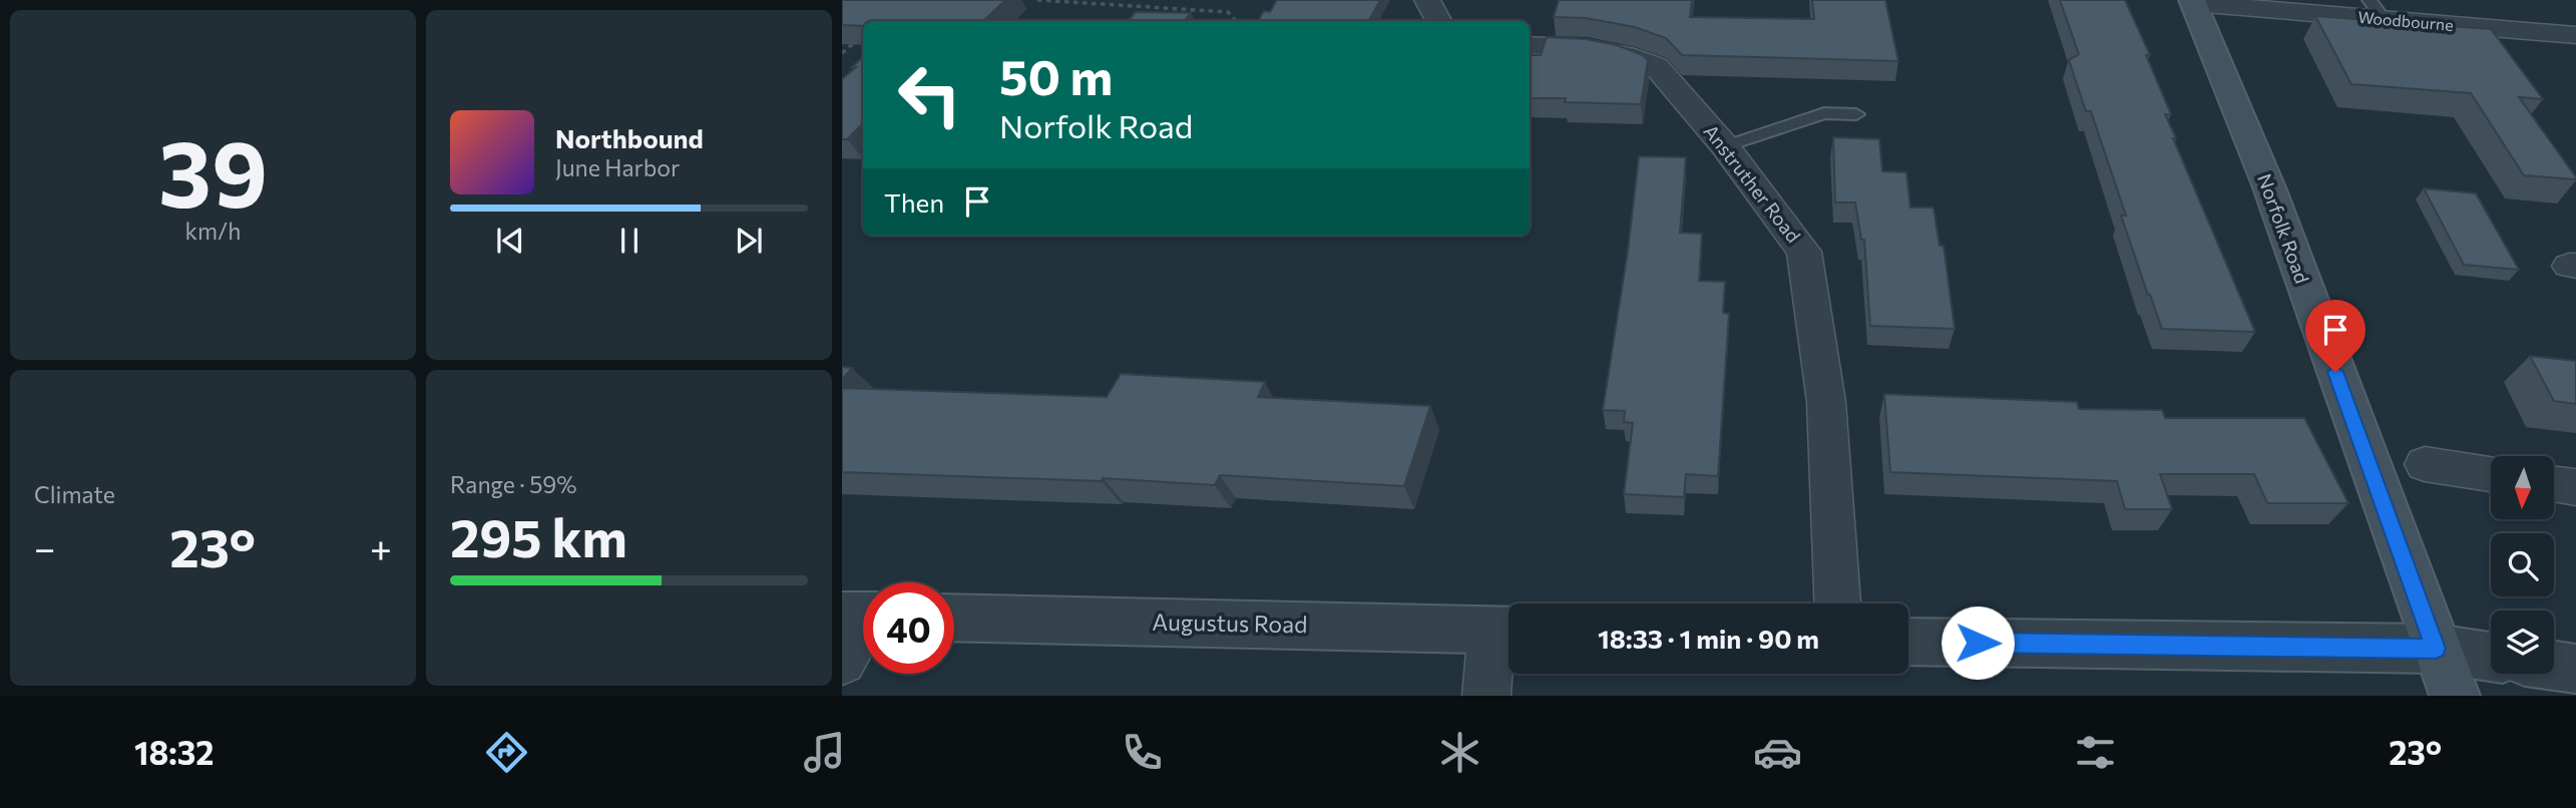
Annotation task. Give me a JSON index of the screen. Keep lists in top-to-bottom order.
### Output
{
  "streets": {
    "main road": ["Norfolk Road"],
    "street": ["Woodbourne", "Anstruther Road", "Augustus Road"]
  },
  "crossings": [
    ["Woodbourne", "Norfolk Road"]
  ],
  "north": "bottom",
  "page": {
    "tile": [
      ["39", "km/h"],
      "Climate",
      ["Range · 59%", "295 km"]
    ],
    "turn": ["50 m", "Norfolk Road"],
    "song": ["Northbound", "June Harbor"],
    "then": "Then",
    "heat": ["−", "23°", "+"],
    "limit": "40",
    "trip": "18:33 · 1 min · 90 m",
    "tabs": ["18:32", "23°"]
  }
}
